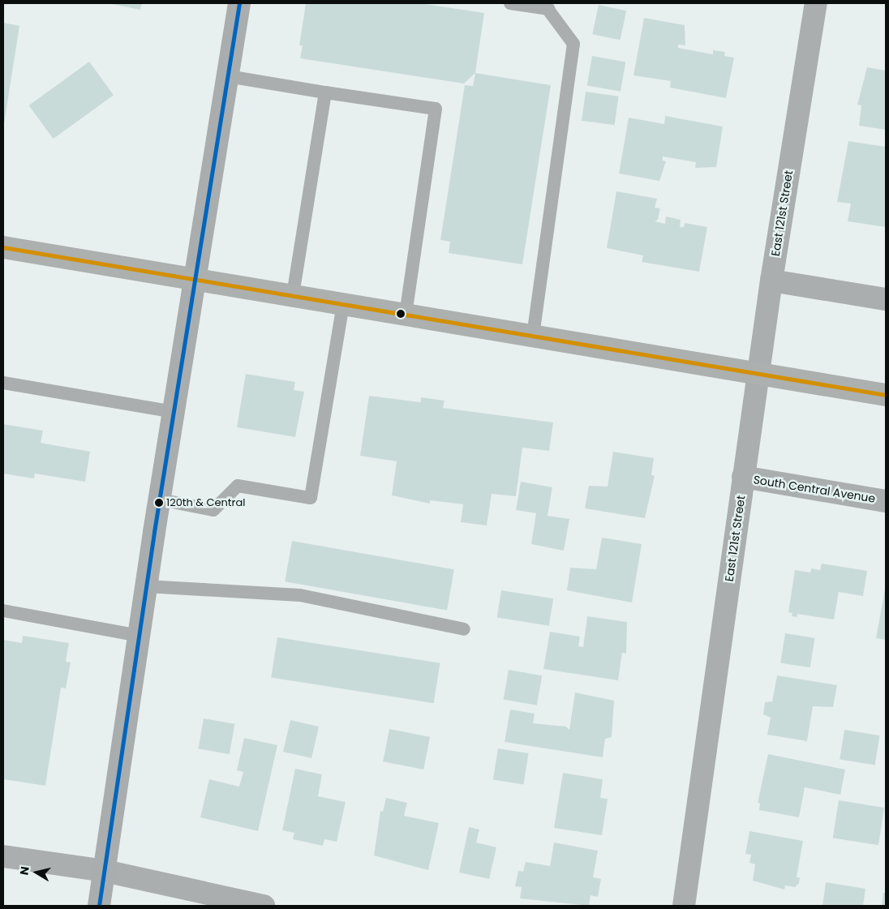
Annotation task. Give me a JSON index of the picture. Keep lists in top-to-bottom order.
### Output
{
  "streets": {
    "street": ["East 121st Street", "South Central Avenue"]
  },
  "crossings": [
    ["East 121st Street", "South Central Avenue"]
  ],
  "places": ["120th & Central"],
  "north": "left"
}
